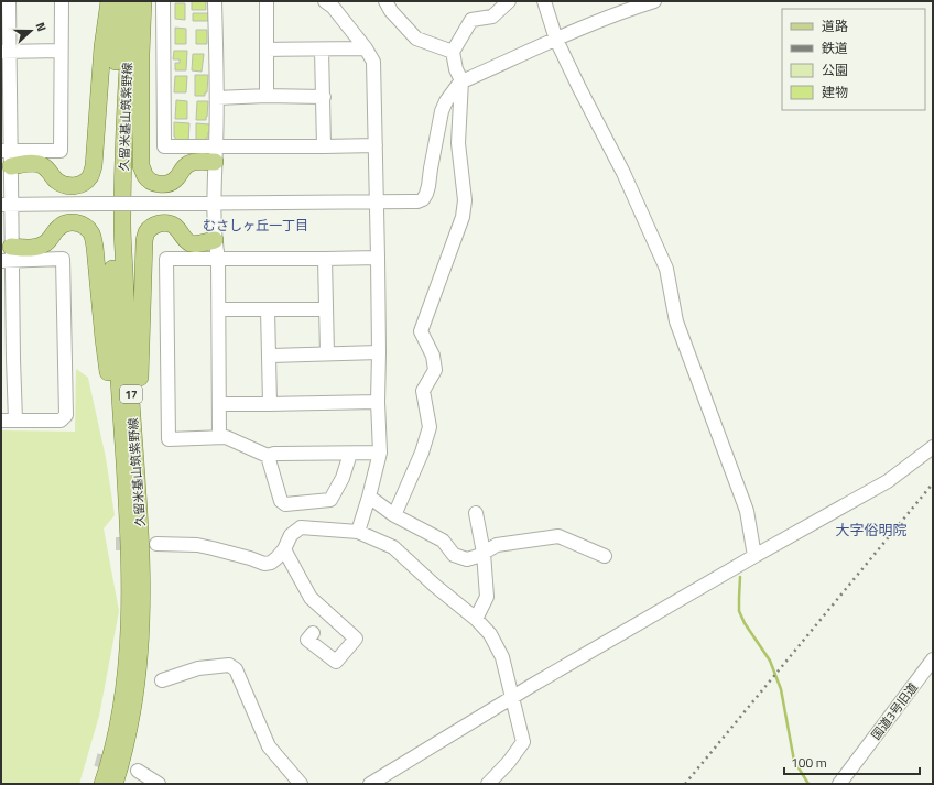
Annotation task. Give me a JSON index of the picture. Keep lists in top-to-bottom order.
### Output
{
  "streets": {
    "main road": ["久留米基山筑紫野線", "17"],
    "street": ["国道3号旧道"]
  },
  "districts": ["むさしヶ丘一丁目", "大字俗明院"],
  "legend": [
    "道路",
    "鉄道",
    "公園",
    "建物"
  ],
  "scale_bar": "100 m",
  "north": "right"
}
